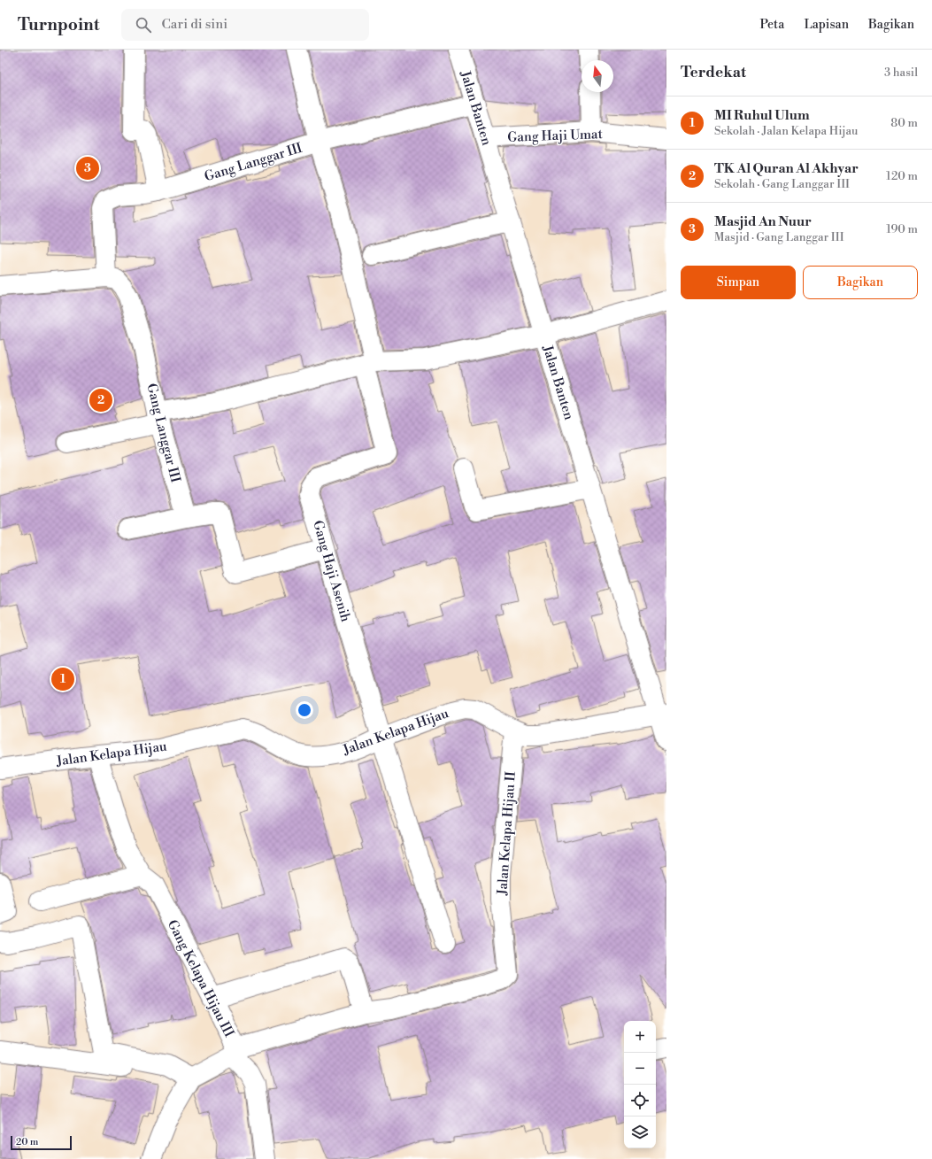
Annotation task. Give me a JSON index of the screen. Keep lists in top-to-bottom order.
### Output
{
  "streets": {
    "street": [
      "Jalan Banten",
      "Gang Haji Umat",
      "Gang Langgar III",
      "Gang Haji Asenih",
      "Jalan Kelapa Hijau",
      "Jalan Kelapa Hijau II",
      "Gang Kelapa Hijau III"
    ]
  },
  "crossings": [
    ["Jalan Banten", "Gang Haji Umat"],
    ["Jalan Banten", "Gang Langgar III"],
    ["Jalan Banten", "Jalan Kelapa Hijau"],
    ["Gang Haji Asenih", "Jalan Kelapa Hijau"],
    ["Jalan Kelapa Hijau", "Jalan Kelapa Hijau II"],
    ["Jalan Kelapa Hijau", "Gang Kelapa Hijau III"]
  ],
  "scale_bar": "20 m",
  "north": "top",
  "page": {
    "header": "Turnpoint",
    "search": "Cari di sini",
    "nav": ["Peta", "Lapisan", "Bagikan"],
    "heading": ["Terdekat", "3 hasil"],
    "list": [
      {
        "mark": "1",
        "name": "MI Ruhul Ulum",
        "note": "Sekolah · Jalan Kelapa Hijau",
        "value": "80 m"
      },
      {
        "mark": "2",
        "name": "TK Al Quran Al Akhyar",
        "note": "Sekolah · Gang Langgar III",
        "value": "120 m"
      },
      {
        "mark": "3",
        "name": "Masjid An Nuur",
        "note": "Masjid · Gang Langgar III",
        "value": "190 m"
      }
    ],
    "pins": ["3", "2", "1"],
    "buttons": ["Simpan", "Bagikan"],
    "map_buttons": ["+", "−"],
    "scale": "20 m"
  }
}
